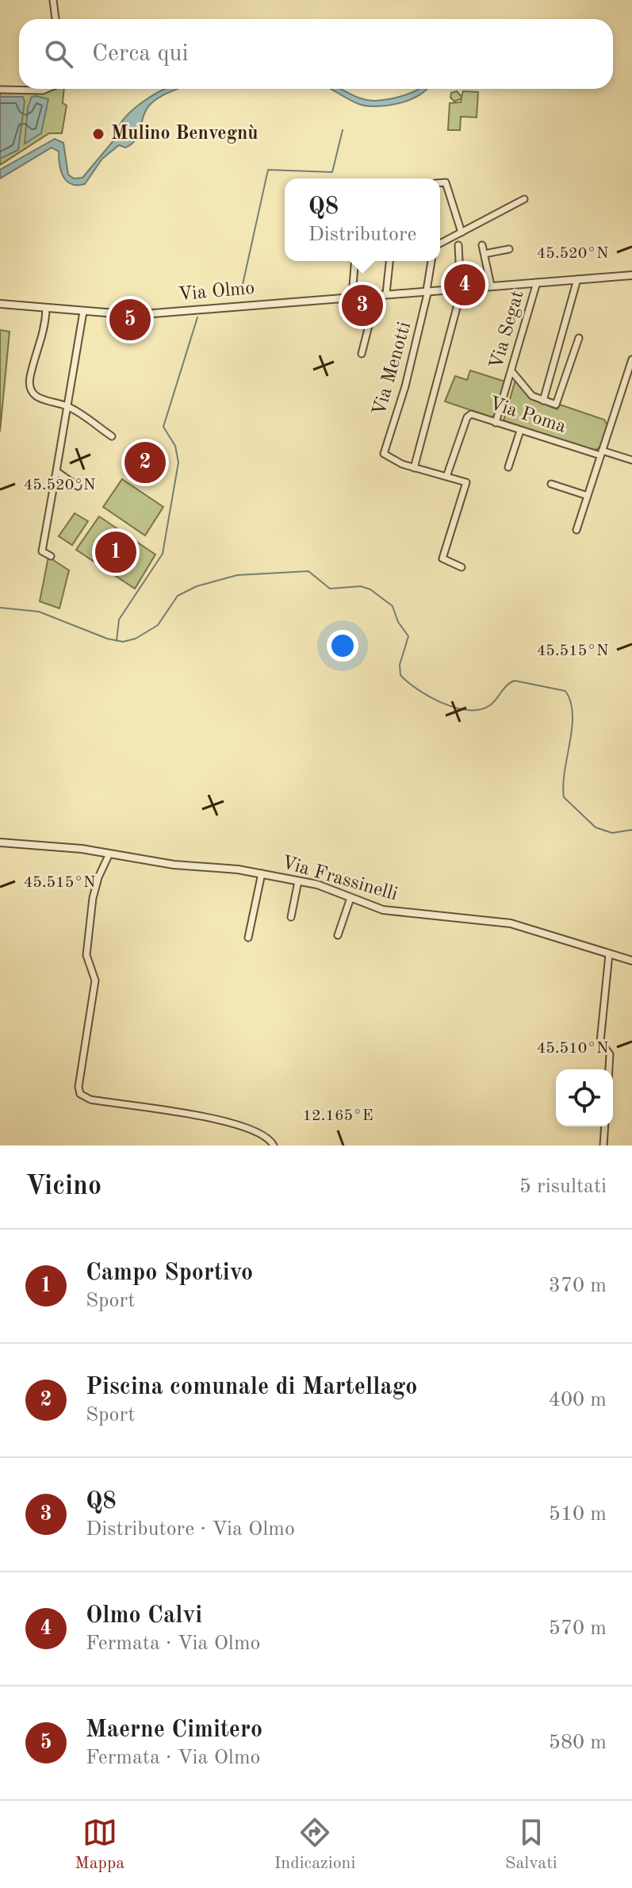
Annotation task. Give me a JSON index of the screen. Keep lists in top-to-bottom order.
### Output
{
  "streets": {
    "street": [
      "Via Olmo",
      "Via Segat",
      "Via Menotti",
      "Via Poma",
      "Via Frassinelli"
    ]
  },
  "crossings": [
    ["Via Olmo", "Via Segat"],
    ["Via Olmo", "Via Menotti"],
    ["Via Segat", "Via Poma"]
  ],
  "places": ["Mulino Benvegnù"],
  "page": {
    "search": "Cerca qui",
    "popup": ["Q8", "Distributore"],
    "pins": [
      "4",
      "3",
      "5",
      "2",
      "1"
    ],
    "heading": ["Vicino", "5 risultati"],
    "list": [
      {
        "mark": "1",
        "name": "Campo Sportivo",
        "note": "Sport",
        "value": "370 m"
      },
      {
        "mark": "2",
        "name": "Piscina comunale di Martellago",
        "note": "Sport",
        "value": "400 m"
      },
      {
        "mark": "3",
        "name": "Q8",
        "note": "Distributore · Via Olmo",
        "value": "510 m"
      },
      {
        "mark": "4",
        "name": "Olmo Calvi",
        "note": "Fermata · Via Olmo",
        "value": "570 m"
      },
      {
        "mark": "5",
        "name": "Maerne Cimitero",
        "note": "Fermata · Via Olmo",
        "value": "580 m"
      }
    ],
    "nav": ["Mappa", "Indicazioni", "Salvati"]
  },
  "coordinates": [
    "45.520°N",
    "45.515°N",
    "45.510°N",
    "12.165°E"
  ]
}
